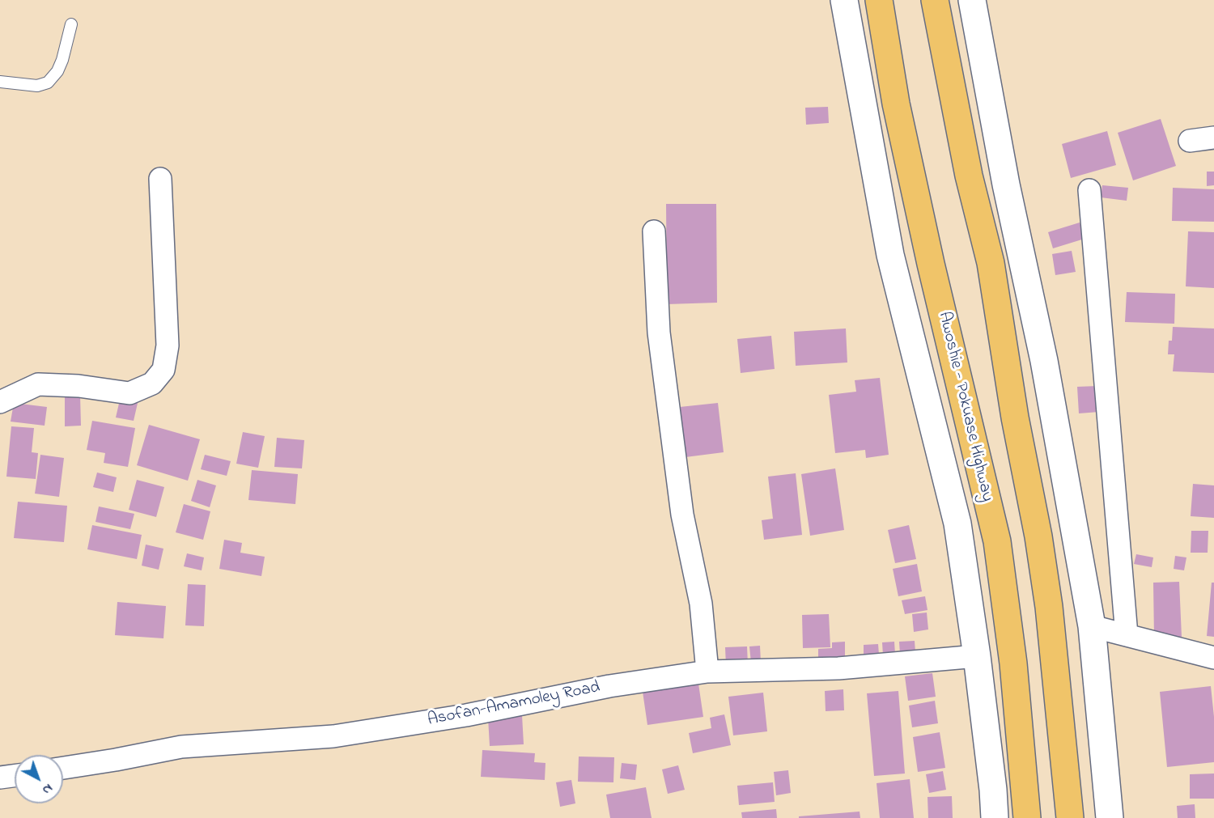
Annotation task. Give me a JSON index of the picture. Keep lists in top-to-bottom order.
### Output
{
  "streets": {
    "main road": ["Awoshie - Pokuase Highway"],
    "street": ["Asofan-Amamoley Road"]
  },
  "north": "bottom right"
}
